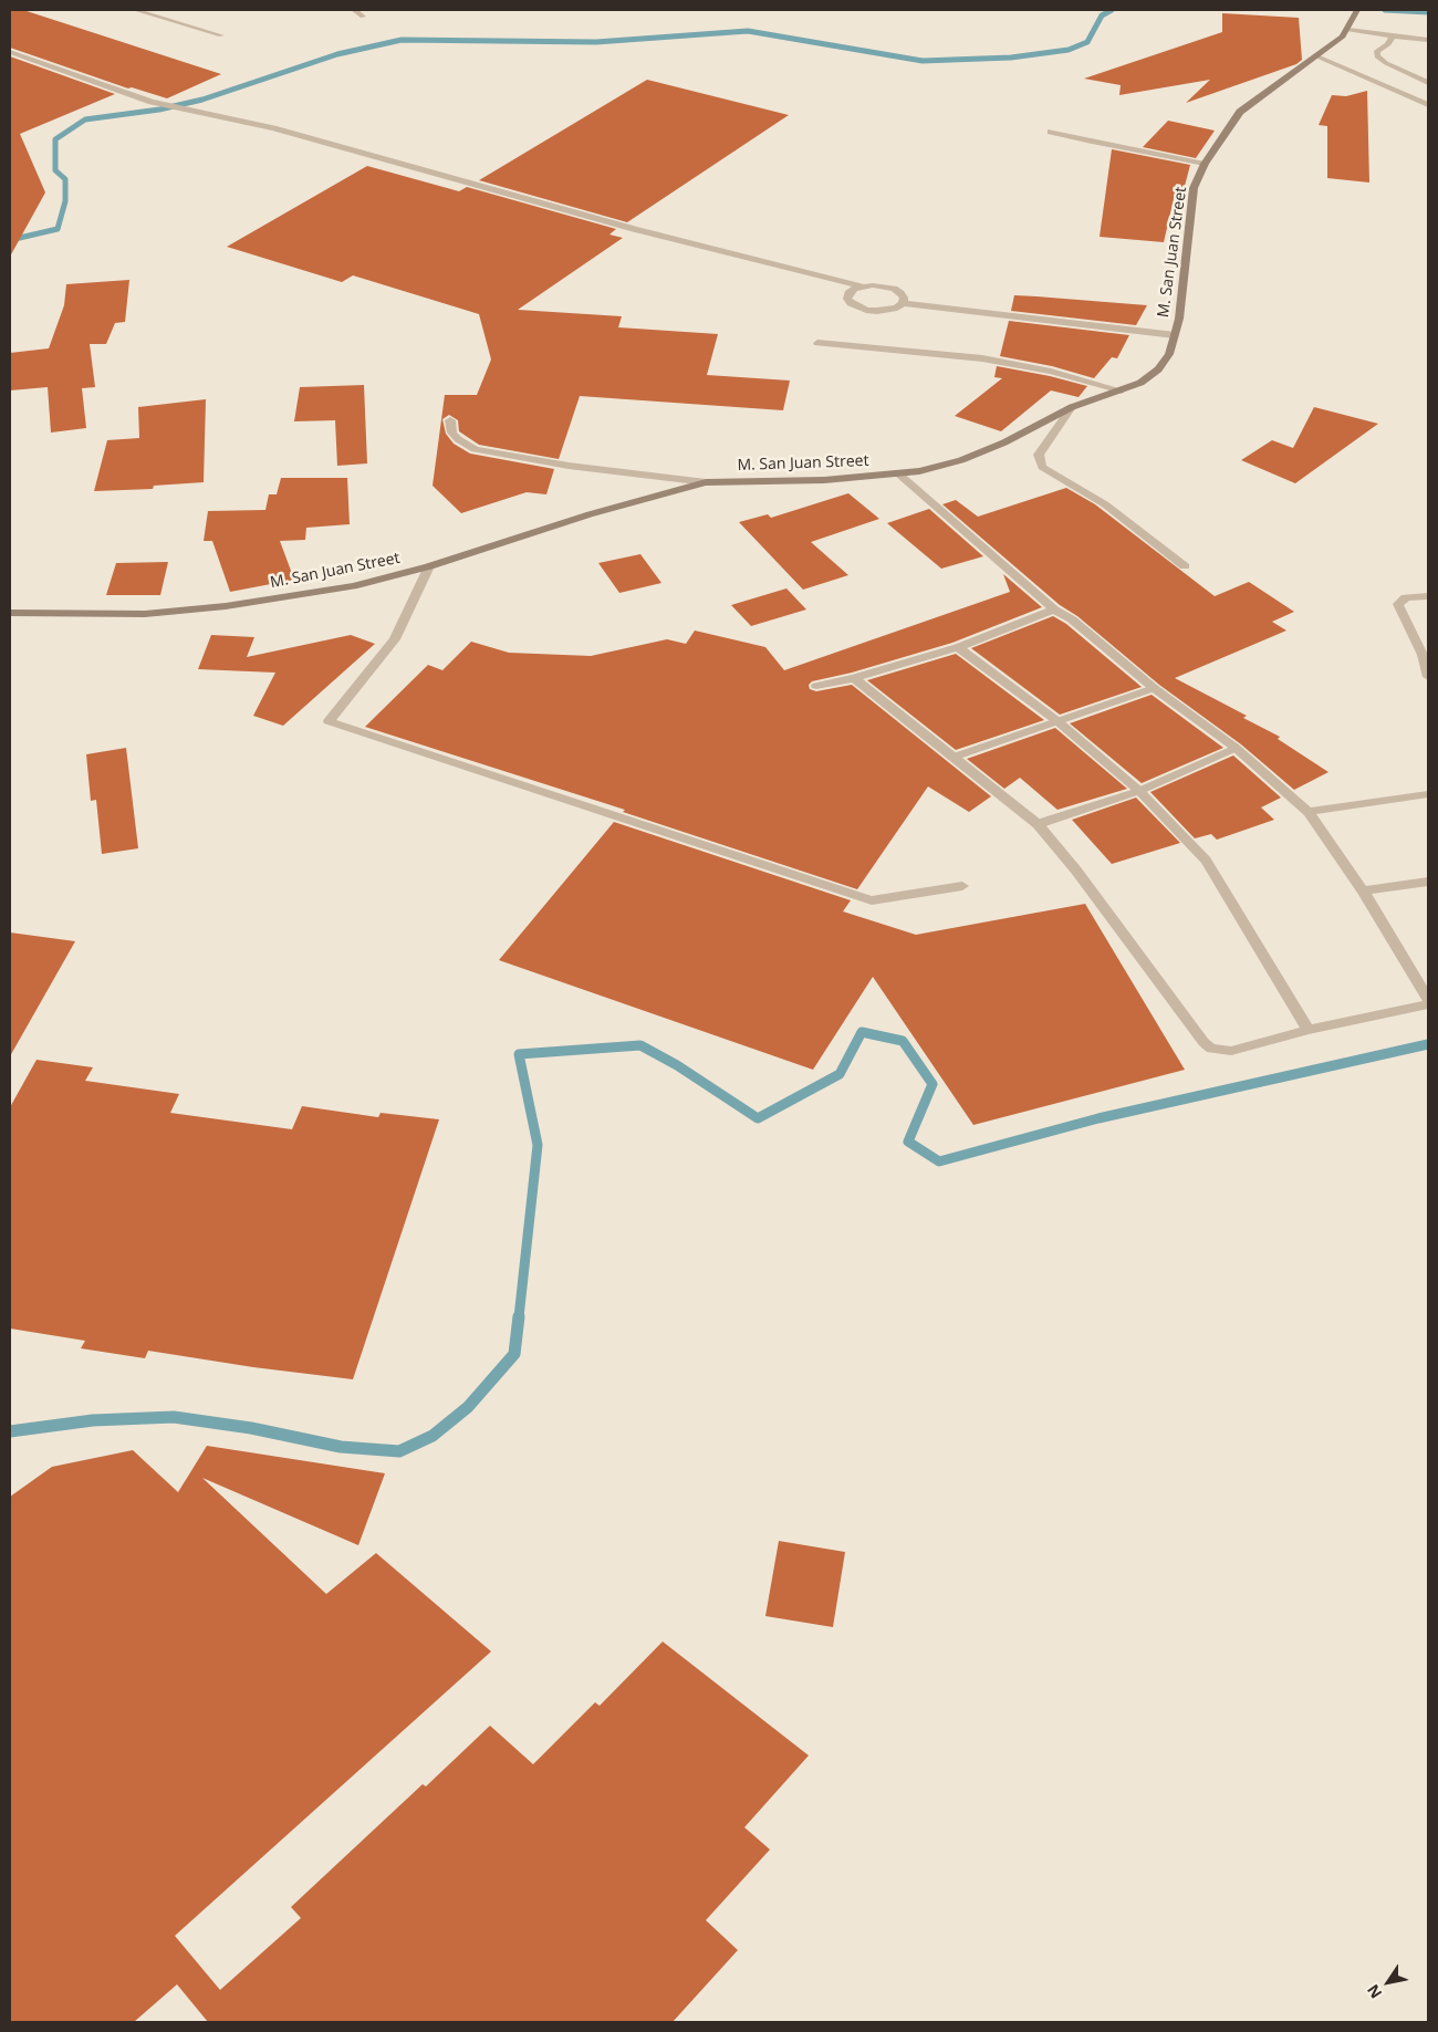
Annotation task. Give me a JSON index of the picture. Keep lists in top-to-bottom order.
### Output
{
  "streets": {
    "street": ["M. San Juan Street"]
  },
  "north": "bottom left"
}
